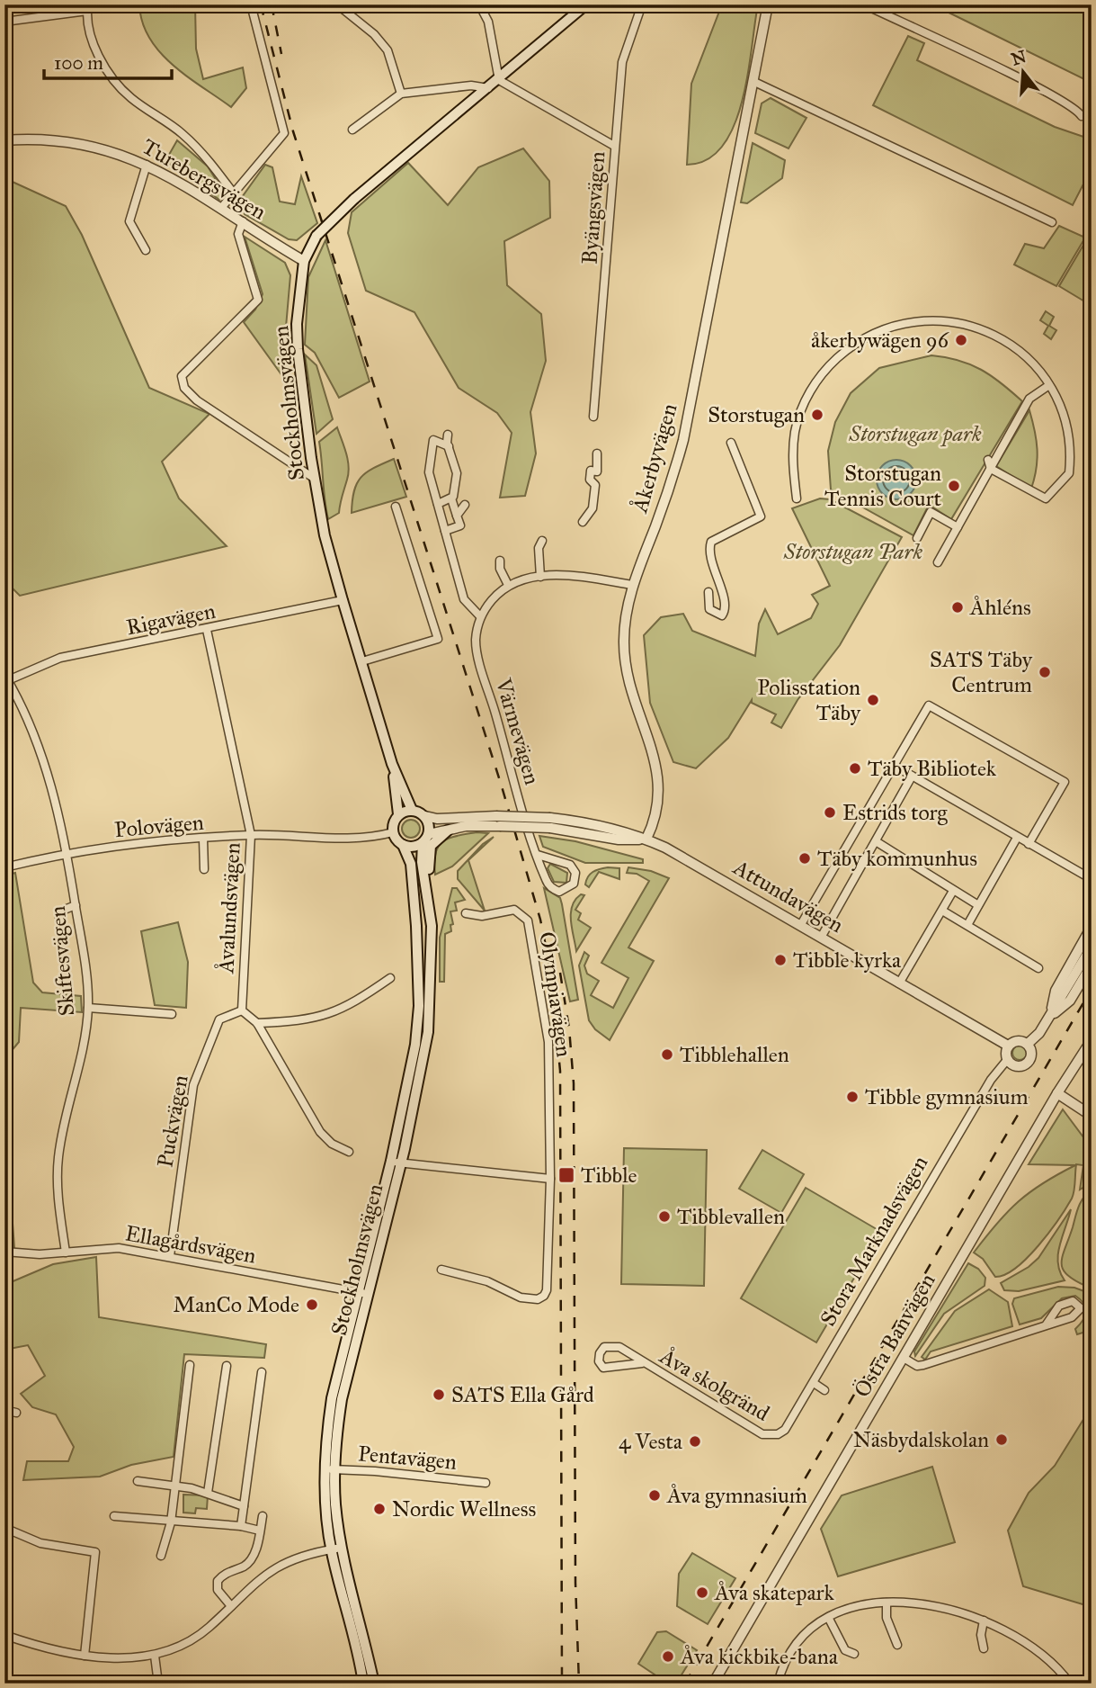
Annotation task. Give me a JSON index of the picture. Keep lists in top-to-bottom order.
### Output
{
  "streets": {
    "main road": ["Stockholmsvägen"],
    "street": [
      "Turebergsvägen",
      "Byängsvägen",
      "Åkerbyvägen",
      "Rigavägen",
      "Värmevägen",
      "Polovägen",
      "Attundavägen",
      "Åvalundsvägen",
      "Skiftesvägen",
      "Olympiavägen",
      "Puckvägen",
      "Stora Marknadsvägen",
      "Ellagårdsvägen",
      "Östra Banvägen",
      "Åva skolgränd",
      "Pentavägen"
    ]
  },
  "crossings": [
    ["Turebergsvägen", "Stockholmsvägen"],
    ["Stockholmsvägen", "Rigavägen"],
    ["Stockholmsvägen", "Polovägen"],
    ["Stockholmsvägen", "Attundavägen"],
    ["Stockholmsvägen", "Ellagårdsvägen"],
    ["Stockholmsvägen", "Pentavägen"],
    ["Åkerbyvägen", "Attundavägen"],
    ["Rigavägen", "Åvalundsvägen"],
    ["Rigavägen", "Skiftesvägen"],
    ["Polovägen", "Attundavägen"],
    ["Polovägen", "Åvalundsvägen"],
    ["Polovägen", "Skiftesvägen"],
    ["Attundavägen", "Stora Marknadsvägen"],
    ["Åvalundsvägen", "Puckvägen"],
    ["Skiftesvägen", "Ellagårdsvägen"],
    ["Puckvägen", "Ellagårdsvägen"],
    ["Stora Marknadsvägen", "Åva skolgränd"]
  ],
  "parks": ["Storstugan park", "Storstugan Park"],
  "places": {
    "other": [
      "åkerbywägen 96",
      "Storstugan",
      "Storstugan Tennis Court",
      "Åhléns",
      "SATS Täby Centrum",
      "Polisstation Täby",
      "Täby Bibliotek",
      "Estrids torg",
      "Täby kommunhus",
      "Tibble kyrka",
      "Tibblehallen",
      "Tibble gymnasium",
      "Tibblevallen",
      "ManCo Mode",
      "SATS Ella Gård",
      "Näsbydalskolan",
      "4 Vesta",
      "Åva gymnasium",
      "Nordic Wellness",
      "Åva skatepark",
      "Åva kickbike-bana"
    ],
    "transit": ["Tibble"]
  },
  "scale_bar": "100 m",
  "north": "top"
}
